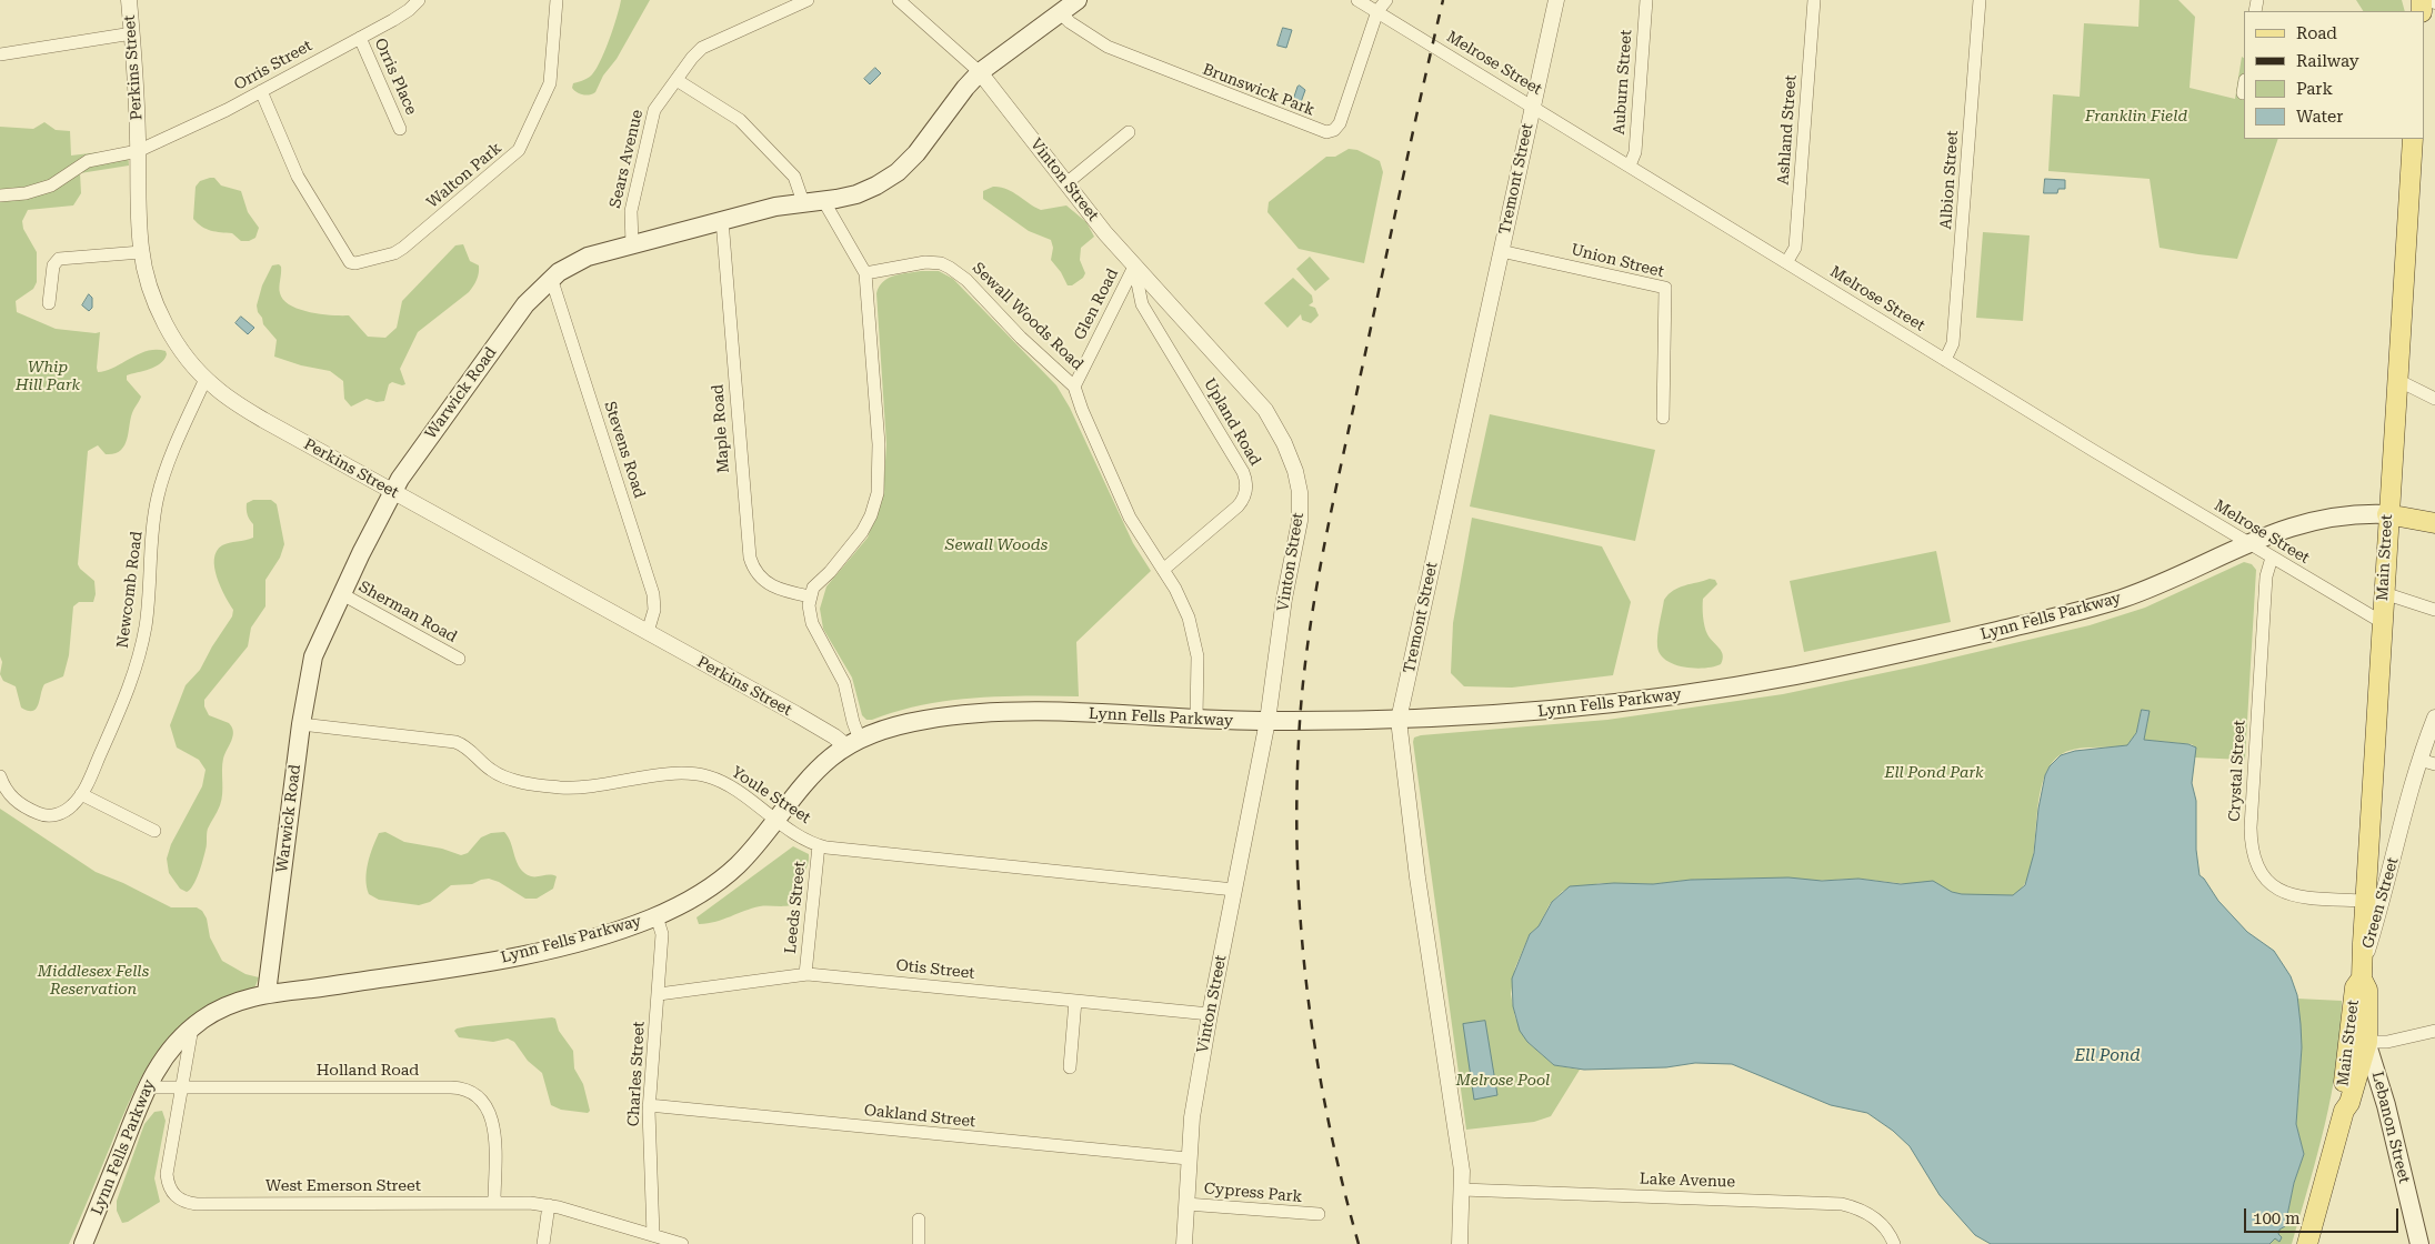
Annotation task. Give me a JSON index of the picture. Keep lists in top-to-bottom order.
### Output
{
  "streets": {
    "main road": [
      "Warwick Road",
      "Main Street",
      "Lynn Fells Parkway",
      "Lebanon Street"
    ],
    "street": [
      "Melrose Street",
      "Orris Street",
      "Perkins Street",
      "Orris Place",
      "Auburn Street",
      "Brunswick Park",
      "Ashland Street",
      "Sears Avenue",
      "Walton Park",
      "Tremont Street",
      "Vinton Street",
      "Albion Street",
      "Union Street",
      "Glen Road",
      "Sewall Woods Road",
      "Upland Road",
      "Maple Road",
      "Stevens Road",
      "Newcomb Road",
      "Sherman Road",
      "Crystal Street",
      "Youle Street",
      "Green Street",
      "Leeds Street",
      "Otis Street",
      "Holland Road",
      "Charles Street",
      "Oakland Street",
      "Lake Avenue",
      "West Emerson Street",
      "Cypress Park"
    ]
  },
  "crossings": [
    ["Melrose Street", "Auburn Street"],
    ["Melrose Street", "Brunswick Park"],
    ["Melrose Street", "Ashland Street"],
    ["Melrose Street", "Tremont Street"],
    ["Melrose Street", "Albion Street"],
    ["Melrose Street", "Main Street"],
    ["Melrose Street", "Lynn Fells Parkway"],
    ["Melrose Street", "Crystal Street"],
    ["Orris Street", "Perkins Street"],
    ["Orris Street", "Orris Place"],
    ["Orris Street", "Walton Park"],
    ["Perkins Street", "Warwick Road"],
    ["Perkins Street", "Stevens Road"],
    ["Perkins Street", "Newcomb Road"],
    ["Perkins Street", "Lynn Fells Parkway"],
    ["Sears Avenue", "Warwick Road"],
    ["Tremont Street", "Union Street"],
    ["Tremont Street", "Lynn Fells Parkway"],
    ["Tremont Street", "Lake Avenue"],
    ["Vinton Street", "Glen Road"],
    ["Vinton Street", "Warwick Road"],
    ["Vinton Street", "Upland Road"],
    ["Vinton Street", "Lynn Fells Parkway"],
    ["Vinton Street", "Youle Street"],
    ["Vinton Street", "Otis Street"],
    ["Vinton Street", "Oakland Street"],
    ["Vinton Street", "Cypress Park"],
    ["Glen Road", "Sewall Woods Road"],
    ["Glen Road", "Upland Road"],
    ["Sewall Woods Road", "Upland Road"],
    ["Sewall Woods Road", "Lynn Fells Parkway"],
    ["Warwick Road", "Maple Road"],
    ["Warwick Road", "Stevens Road"],
    ["Warwick Road", "Sherman Road"],
    ["Warwick Road", "Lynn Fells Parkway"],
    ["Warwick Road", "Youle Street"],
    ["Main Street", "Lynn Fells Parkway"],
    ["Main Street", "Crystal Street"],
    ["Main Street", "Green Street"],
    ["Main Street", "Lebanon Street"],
    ["Lynn Fells Parkway", "Youle Street"],
    ["Lynn Fells Parkway", "Holland Road"],
    ["Lynn Fells Parkway", "Charles Street"],
    ["Lynn Fells Parkway", "West Emerson Street"],
    ["Youle Street", "Leeds Street"],
    ["Leeds Street", "Otis Street"],
    ["Otis Street", "Charles Street"],
    ["Holland Road", "West Emerson Street"],
    ["Charles Street", "Oakland Street"],
    ["Charles Street", "West Emerson Street"]
  ],
  "water": ["Ell Pond"],
  "parks": [
    "Franklin Field",
    "Whip Hill Park",
    "Sewall Woods",
    "Ell Pond Park",
    "Middlesex Fells Reservation",
    "Melrose Pool"
  ],
  "legend": [
    "Road",
    "Railway",
    "Park",
    "Water"
  ],
  "scale_bar": "100 m"
}
